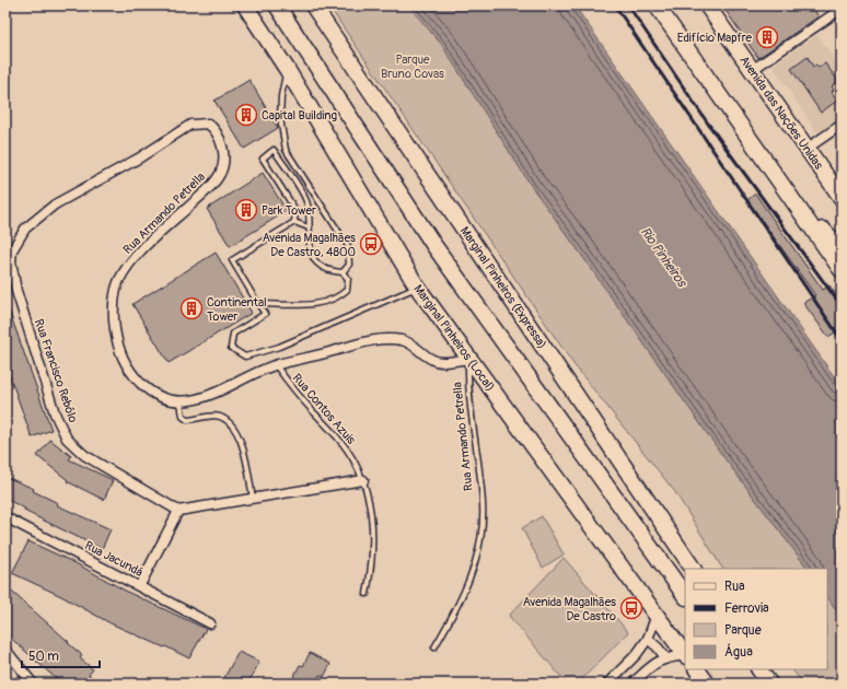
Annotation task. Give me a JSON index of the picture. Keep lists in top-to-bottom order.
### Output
{
  "streets": {
    "highway": ["Avenida das Nações Unidas", "Marginal Pinheiros (Expressa)", "Marginal Pinheiros (Local)"],
    "street": ["Rua Armando Petrella", "Rua Francisco Rebôlo", "Rua Jacundá"],
    "lane": ["Rua Contos Azuis"]
  },
  "crossings": [
    ["Rua Armando Petrella", "Marginal Pinheiros (Local)"],
    ["Rua Armando Petrella", "Rua Francisco Rebôlo"],
    ["Rua Armando Petrella", "Rua Contos Azuis"]
  ],
  "water": ["Rio Pinheiros"],
  "parks": ["Parque Bruno Covas"],
  "places": {
    "building": [
      "Edifício Mapfre",
      "Capital Building",
      "Park Tower",
      "Continental Tower"
    ],
    "bus stop": ["Avenida Magalhães De Castro, 4800", "Avenida Magalhães De Castro"]
  },
  "legend": [
    "Rua",
    "Ferrovia",
    "Parque",
    "Água"
  ],
  "scale_bar": "50 m"
}
